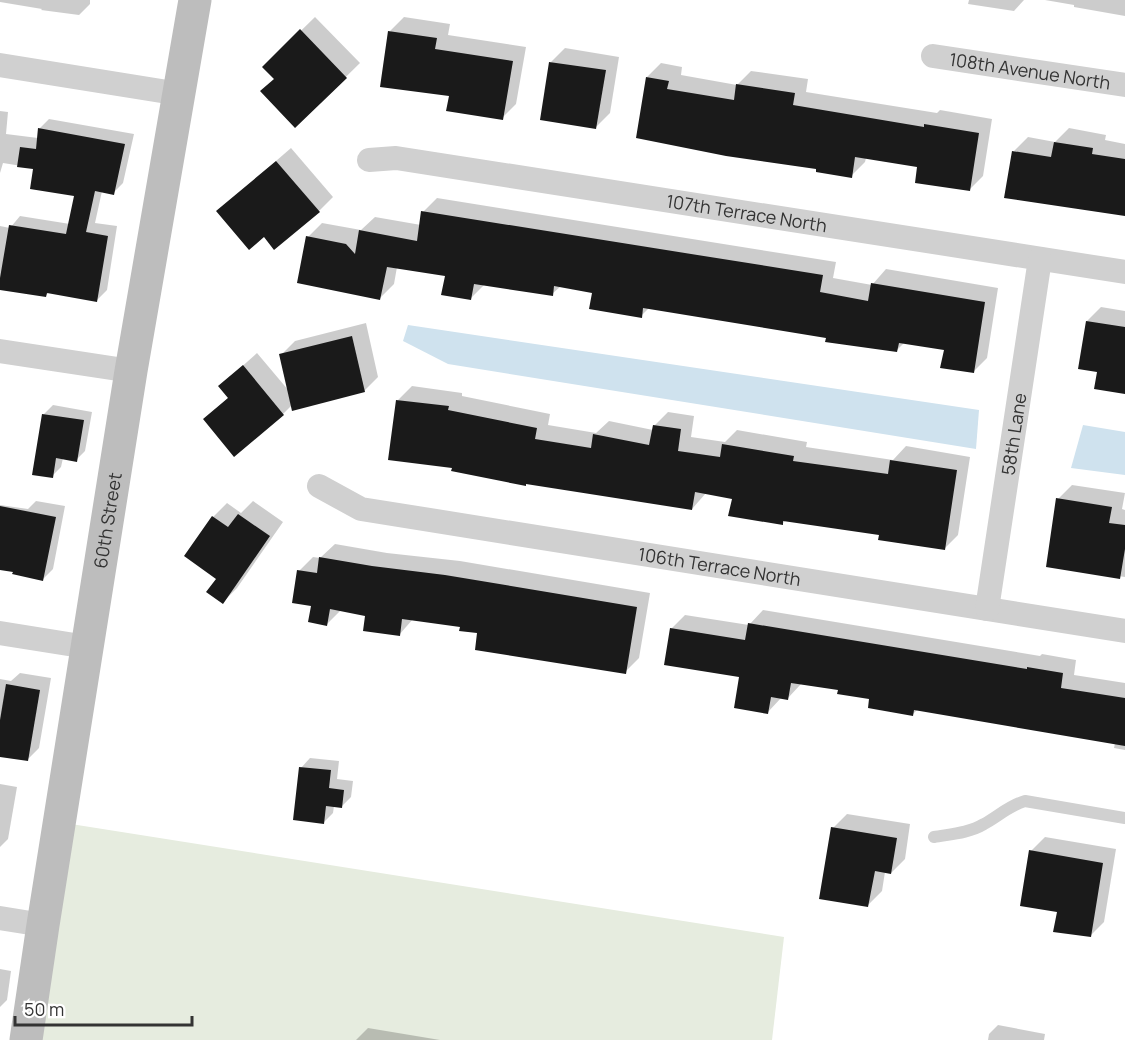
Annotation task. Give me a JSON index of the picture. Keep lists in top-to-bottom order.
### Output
{
  "streets": {
    "street": [
      "108th Avenue North",
      "107th Terrace North",
      "58th Lane",
      "60th Street",
      "106th Terrace North"
    ]
  },
  "crossings": [
    ["107th Terrace North", "58th Lane"],
    ["58th Lane", "106th Terrace North"]
  ],
  "scale_bar": "50 m"
}
